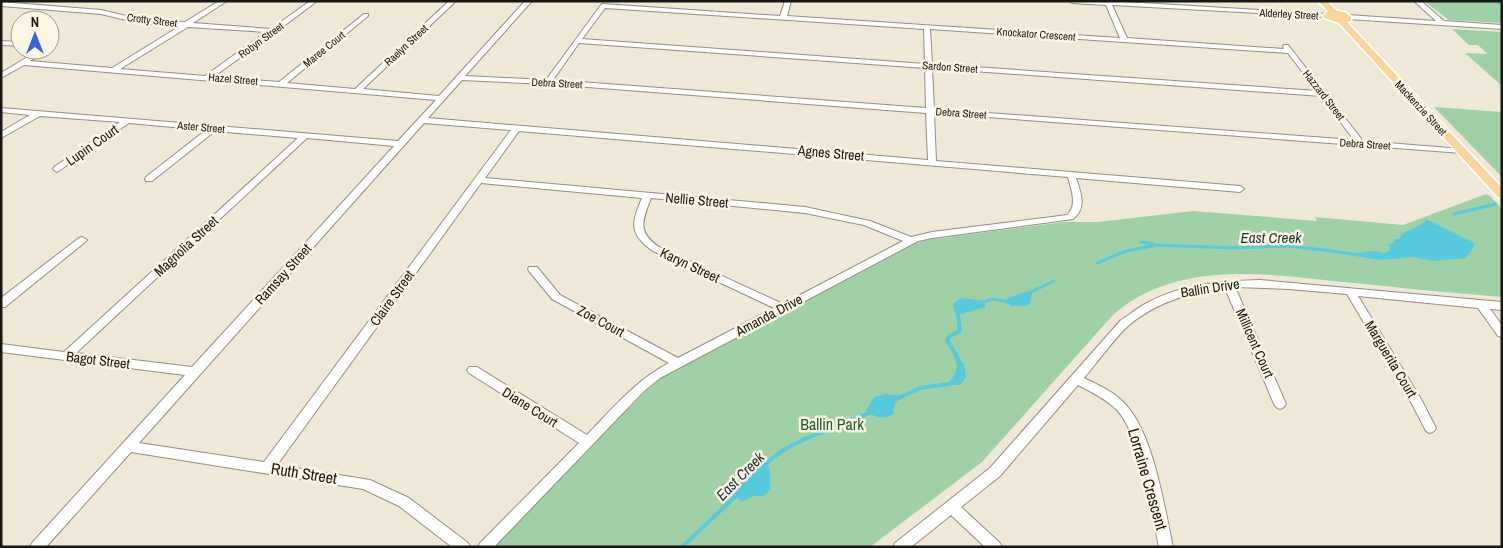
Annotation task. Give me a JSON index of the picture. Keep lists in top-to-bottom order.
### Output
{
  "streets": {
    "main road": ["Mackenzie Street"],
    "street": [
      "Alderley Street",
      "Crotty Street",
      "Knockator Crescent",
      "Robyn Street",
      "Raelyn Street",
      "Maree Court",
      "Sardon Street",
      "Hazel Street",
      "Debra Street",
      "Hazzard Street",
      "Aster Street",
      "Lupin Court",
      "Agnes Street",
      "Nellie Street",
      "Magnolia Street",
      "Karyn Street",
      "Ramsay Street",
      "Ballin Drive",
      "Claire Street",
      "Amanda Drive",
      "Zoe Court",
      "Millicent Court",
      "Marguerita Court",
      "Bagot Street",
      "Diane Court",
      "Ruth Street",
      "Lorraine Crescent"
    ]
  },
  "crossings": [
    ["Alderley Street", "Mackenzie Street"],
    ["Crotty Street", "Robyn Street"],
    ["Knockator Crescent", "Sardon Street"],
    ["Knockator Crescent", "Debra Street"],
    ["Knockator Crescent", "Hazzard Street"],
    ["Robyn Street", "Hazel Street"],
    ["Raelyn Street", "Hazel Street"],
    ["Maree Court", "Hazel Street"],
    ["Sardon Street", "Hazzard Street"],
    ["Hazel Street", "Ramsay Street"],
    ["Debra Street", "Hazzard Street"],
    ["Debra Street", "Mackenzie Street"],
    ["Debra Street", "Ramsay Street"],
    ["Aster Street", "Lupin Court"],
    ["Aster Street", "Magnolia Street"],
    ["Aster Street", "Ramsay Street"],
    ["Agnes Street", "Ramsay Street"],
    ["Agnes Street", "Claire Street"],
    ["Agnes Street", "Amanda Drive"],
    ["Nellie Street", "Karyn Street"],
    ["Nellie Street", "Claire Street"],
    ["Nellie Street", "Amanda Drive"],
    ["Magnolia Street", "Bagot Street"],
    ["Karyn Street", "Amanda Drive"],
    ["Ramsay Street", "Bagot Street"],
    ["Ramsay Street", "Ruth Street"],
    ["Ballin Drive", "Millicent Court"],
    ["Ballin Drive", "Marguerita Court"],
    ["Ballin Drive", "Lorraine Crescent"],
    ["Claire Street", "Ruth Street"],
    ["Amanda Drive", "Zoe Court"],
    ["Amanda Drive", "Diane Court"]
  ],
  "water": ["East Creek"],
  "parks": ["Ballin Park"],
  "north": "top"
}
